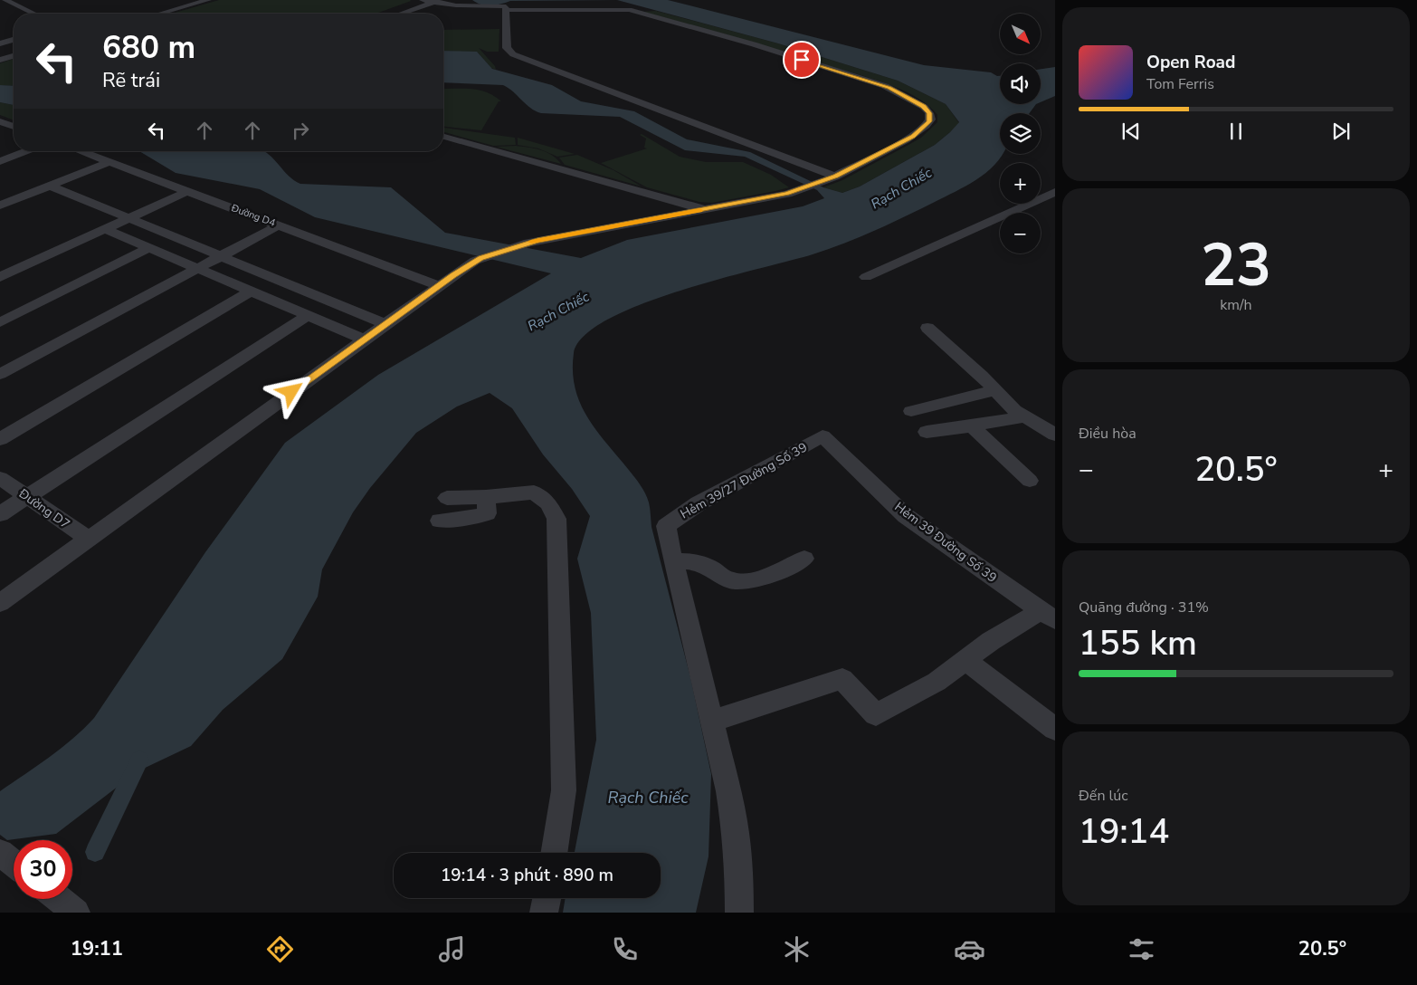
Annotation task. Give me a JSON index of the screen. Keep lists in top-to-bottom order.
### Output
{
  "streets": {
    "street": [
      "Đường D4",
      "Hẻm 39/27 Đường Số 39",
      "Đường D7",
      "Hẻm 39 Đường Số 39"
    ]
  },
  "crossings": [
    ["Hẻm 39/27 Đường Số 39", "Hẻm 39 Đường Số 39"]
  ],
  "water": ["Rạch Chiếc"],
  "north": "bottom right",
  "page": {
    "map_buttons": ["+", "−"],
    "turn": ["680 m", "Rẽ trái"],
    "song": ["Open Road", "Tom Ferris"],
    "tile": [
      ["23", "km/h"],
      "Điều hòa",
      ["Quãng đường · 31%", "155 km"],
      ["Đến lúc", "19:14"]
    ],
    "heat": ["−", "20.5°", "+"],
    "limit": "30",
    "trip": "19:14 · 3 phút · 890 m",
    "tabs": ["19:11", "20.5°"]
  }
}
